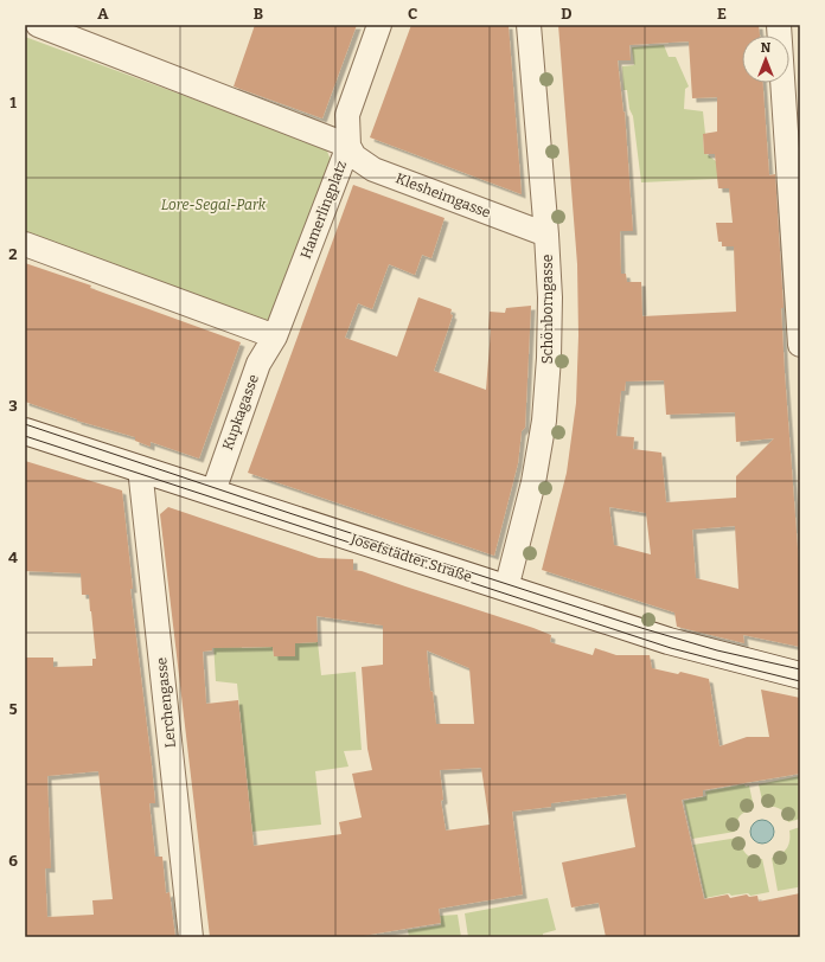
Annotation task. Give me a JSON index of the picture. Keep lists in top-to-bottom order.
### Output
{
  "streets": {
    "street": [
      "Klesheimgasse",
      "Hamerlingplatz",
      "Schönborngasse",
      "Kupkagasse",
      "Josefstädter Straße",
      "Lerchengasse"
    ]
  },
  "crossings": [
    ["Klesheimgasse", "Hamerlingplatz"],
    ["Klesheimgasse", "Schönborngasse"],
    ["Hamerlingplatz", "Kupkagasse"],
    ["Schönborngasse", "Josefstädter Straße"],
    ["Kupkagasse", "Josefstädter Straße"],
    ["Josefstädter Straße", "Lerchengasse"]
  ],
  "parks": ["Lore-Segal-Park"],
  "north": "top",
  "grid": {
    "columns": [
      "A",
      "B",
      "C",
      "D",
      "E"
    ],
    "rows": [
      "1",
      "2",
      "3",
      "4",
      "5",
      "6"
    ]
  }
}
